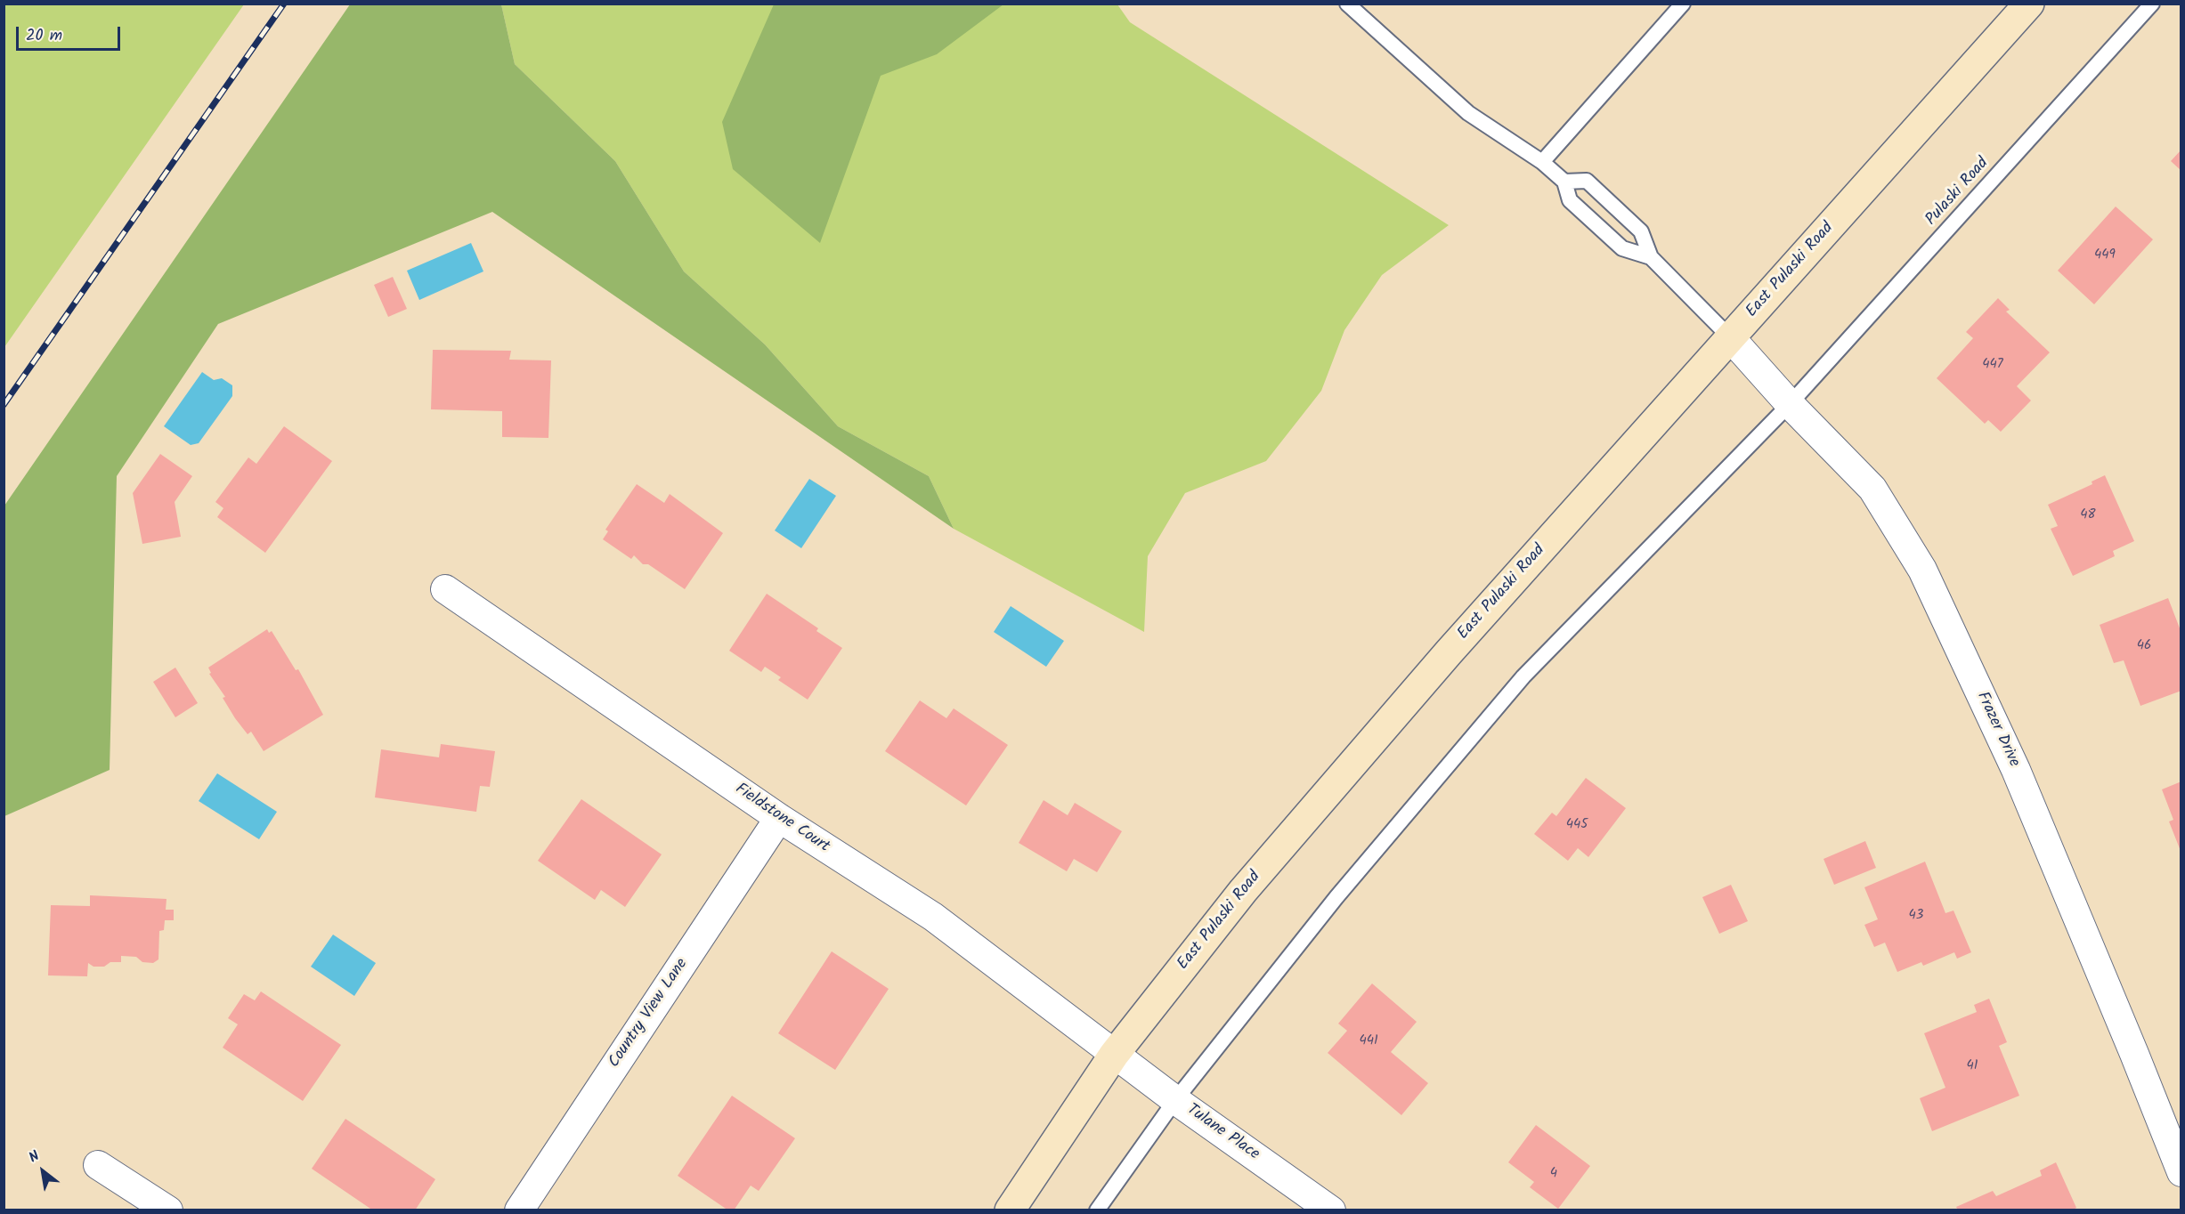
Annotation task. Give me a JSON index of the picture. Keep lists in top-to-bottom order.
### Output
{
  "streets": {
    "main road": ["East Pulaski Road"],
    "street": [
      "Frazer Drive",
      "Fieldstone Court",
      "Country View Lane",
      "Tulane Place"
    ],
    "lane": ["Pulaski Road"]
  },
  "crossings": [
    ["Pulaski Road", "Frazer Drive"],
    ["Pulaski Road", "Tulane Place"],
    ["East Pulaski Road", "Frazer Drive"],
    ["East Pulaski Road", "Fieldstone Court"],
    ["East Pulaski Road", "Tulane Place"],
    ["Fieldstone Court", "Country View Lane"],
    ["Fieldstone Court", "Tulane Place"]
  ],
  "house_numbers": [
    "449",
    "447",
    "48",
    "46",
    "445",
    "43",
    "441",
    "41",
    "4"
  ],
  "scale_bar": "20 m",
  "north": "top left"
}
